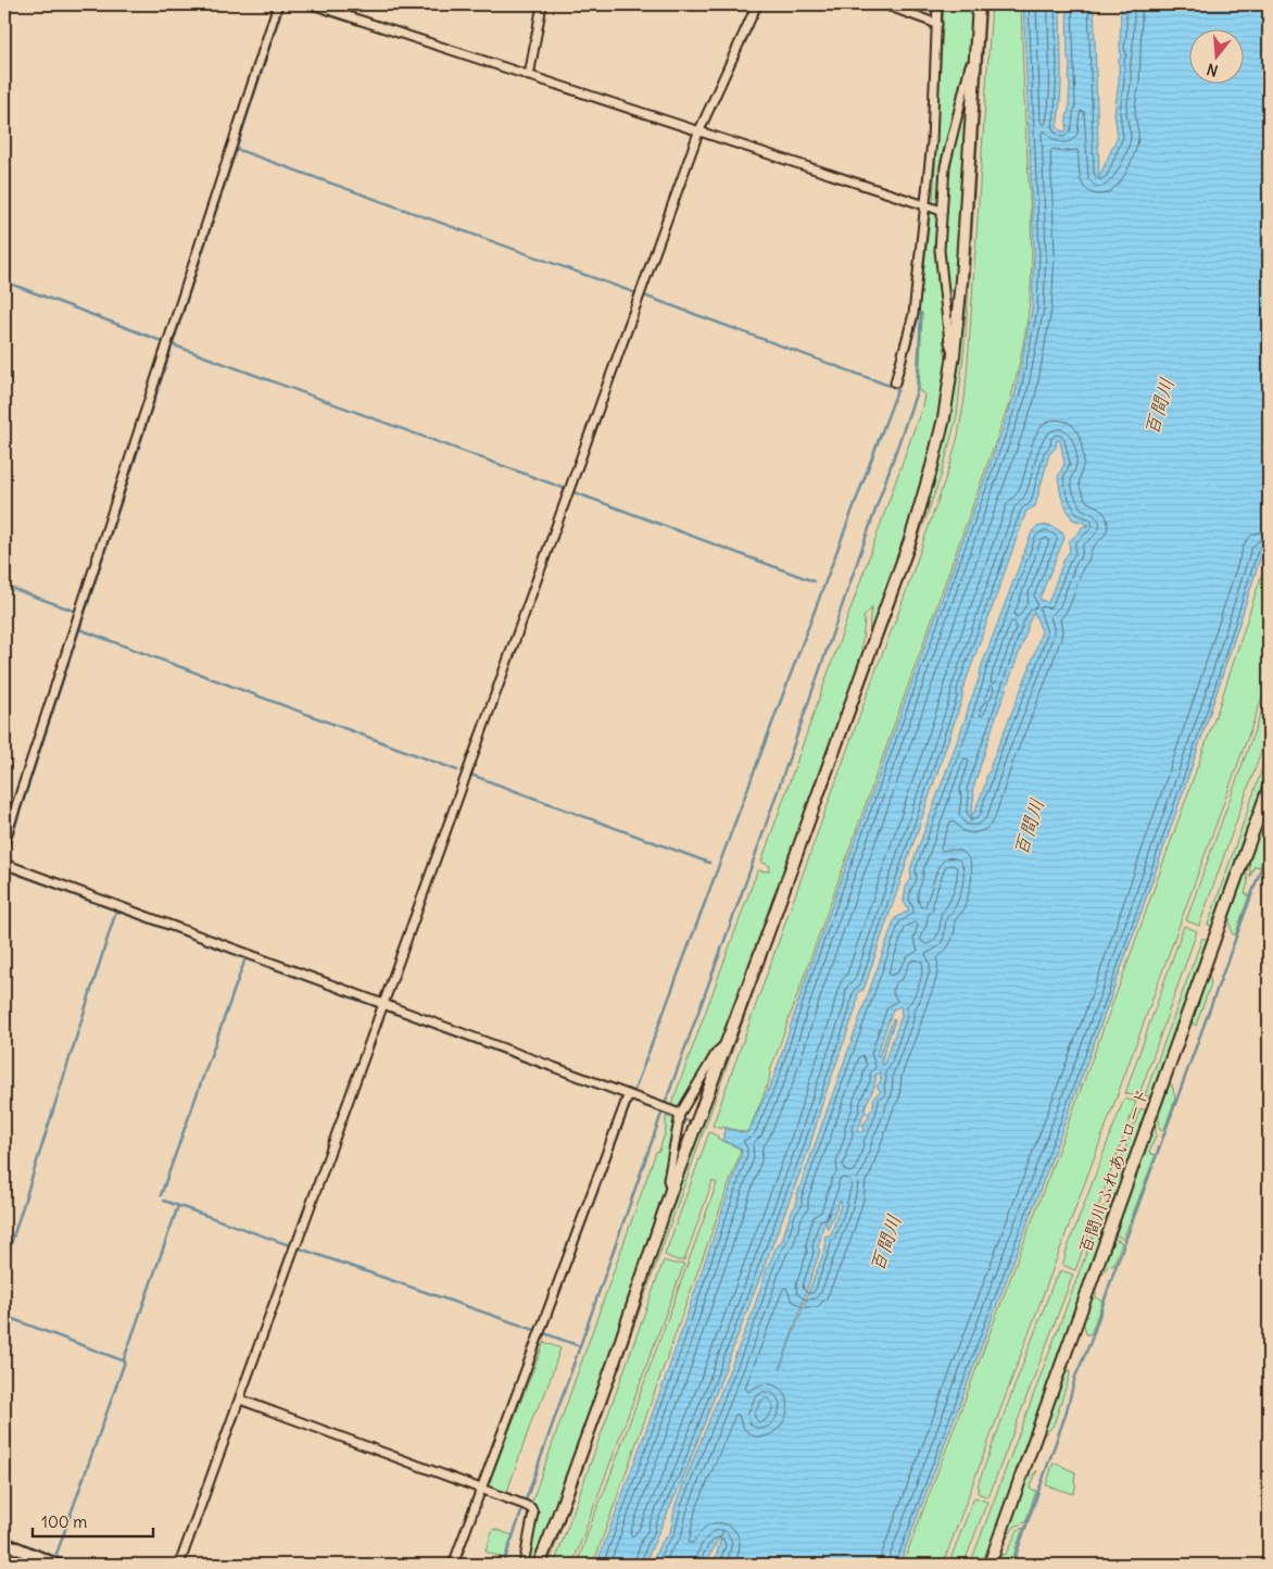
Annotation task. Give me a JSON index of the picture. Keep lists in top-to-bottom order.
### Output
{
  "streets": {
    "street": ["百間川ふれあいロード"]
  },
  "water": ["百間川"],
  "scale_bar": "100 m",
  "north": "bottom"
}
